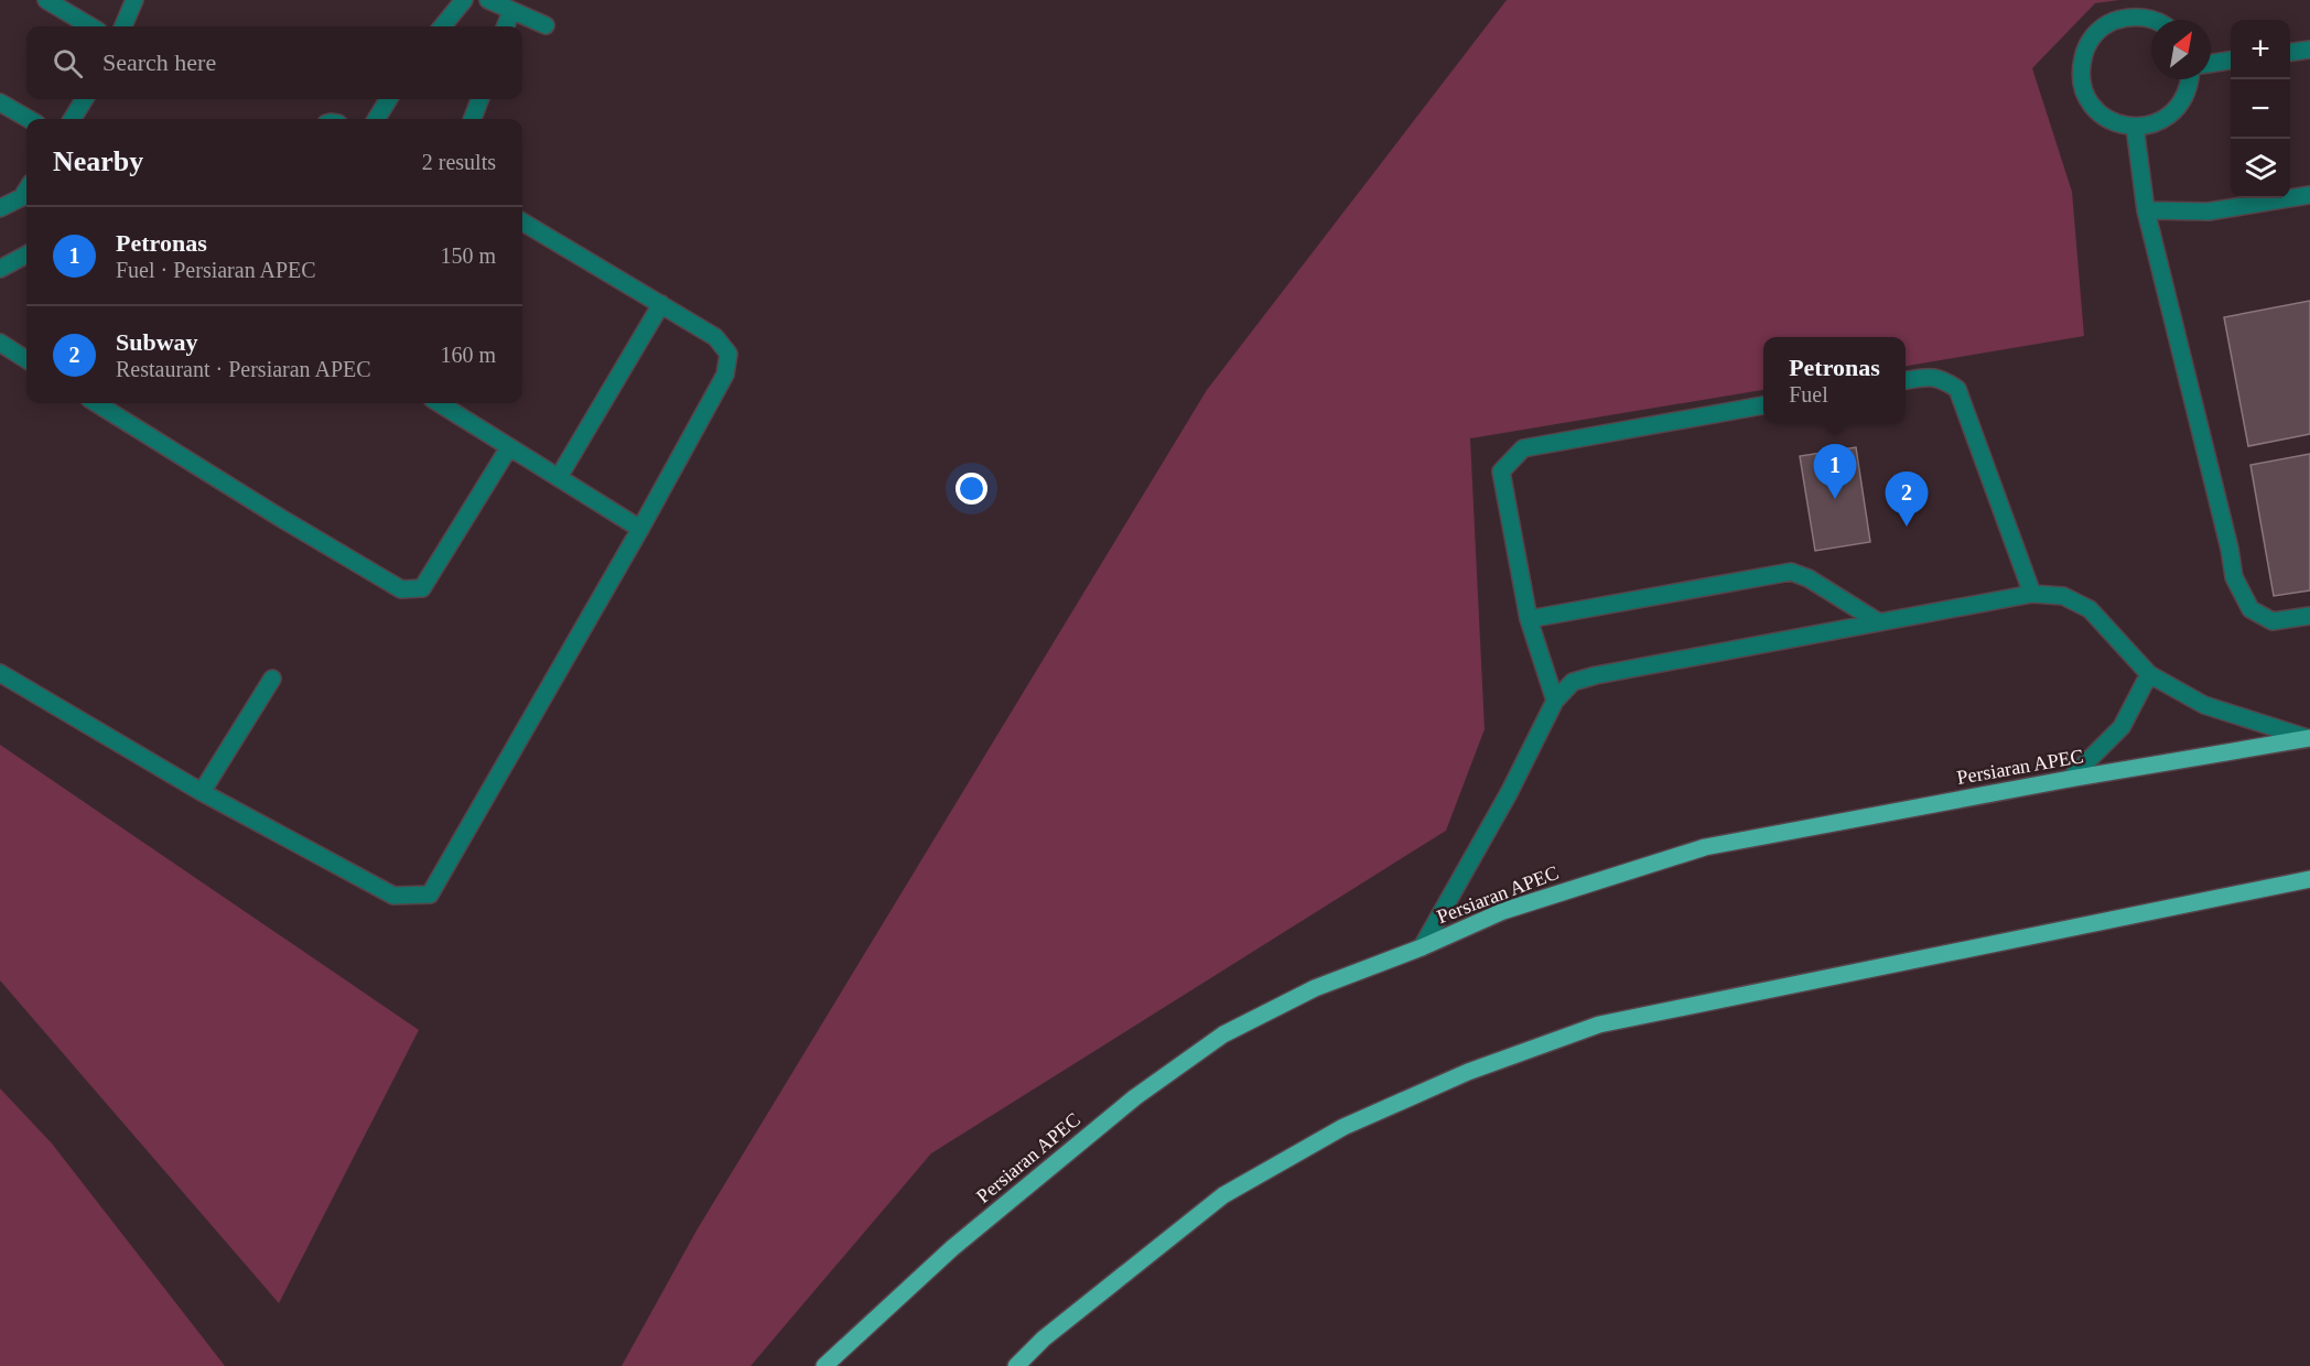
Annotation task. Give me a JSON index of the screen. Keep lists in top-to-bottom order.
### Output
{
  "streets": {
    "main road": ["Persiaran APEC"]
  },
  "north": "top right",
  "page": {
    "map_buttons": ["+", "−"],
    "search": "Search here",
    "heading": ["Nearby", "2 results"],
    "list": [
      {
        "mark": "1",
        "name": "Petronas",
        "note": "Fuel · Persiaran APEC",
        "value": "150 m"
      },
      {
        "mark": "2",
        "name": "Subway",
        "note": "Restaurant · Persiaran APEC",
        "value": "160 m"
      }
    ],
    "popup": ["Petronas", "Fuel"],
    "pins": ["1", "2"]
  }
}
